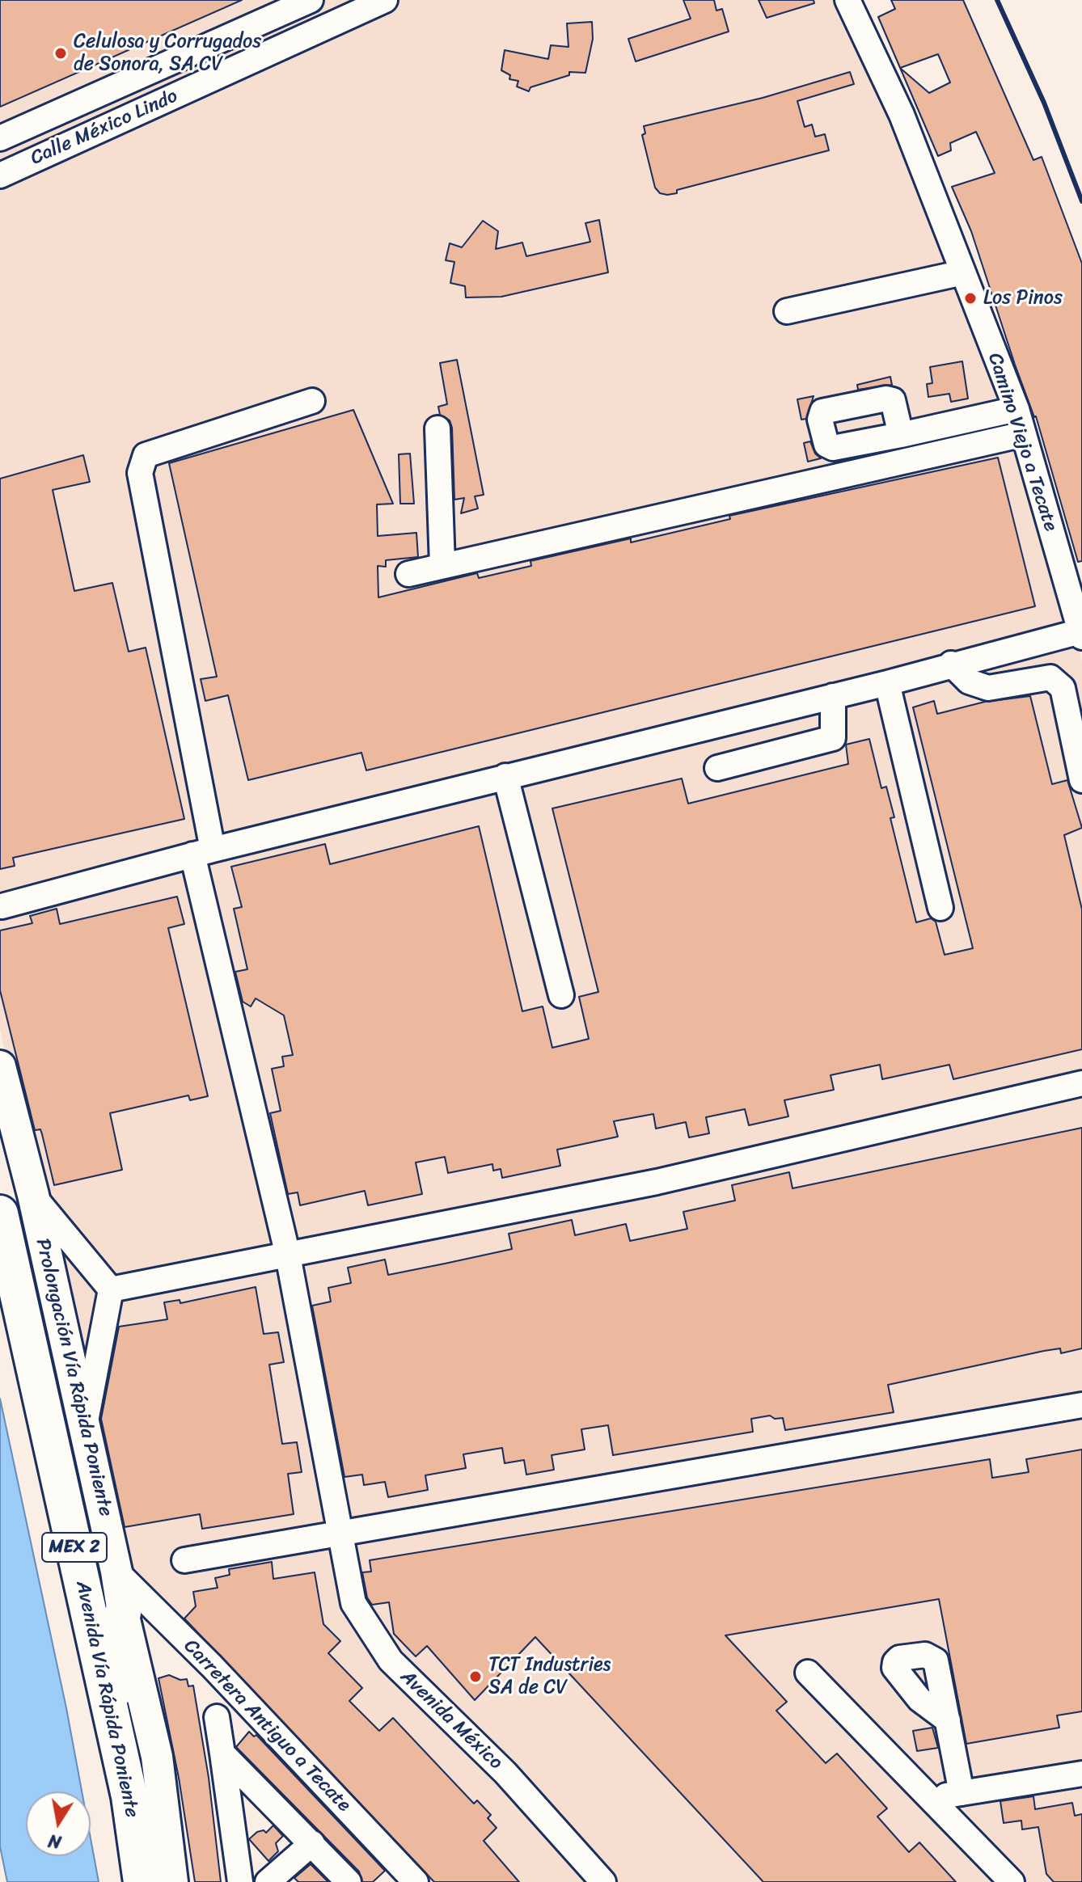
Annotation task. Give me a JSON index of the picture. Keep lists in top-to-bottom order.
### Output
{
  "streets": {
    "highway": ["MEX 2", "Avenida Vía Rápida Poniente"],
    "main road": ["Prolongación Vía Rápida Poniente"],
    "street": [
      "Calle México Lindo",
      "Camino Viejo a Tecate",
      "Avenida México",
      "Carretera Antiguo a Tecate"
    ]
  },
  "crossings": [
    ["Prolongación Vía Rápida Poniente", "Carretera Antiguo a Tecate"]
  ],
  "places": ["Celulosa y Corrugados de Sonora, SA CV", "Los Pinos", "TCT Industries SA de CV"],
  "north": "bottom"
}
